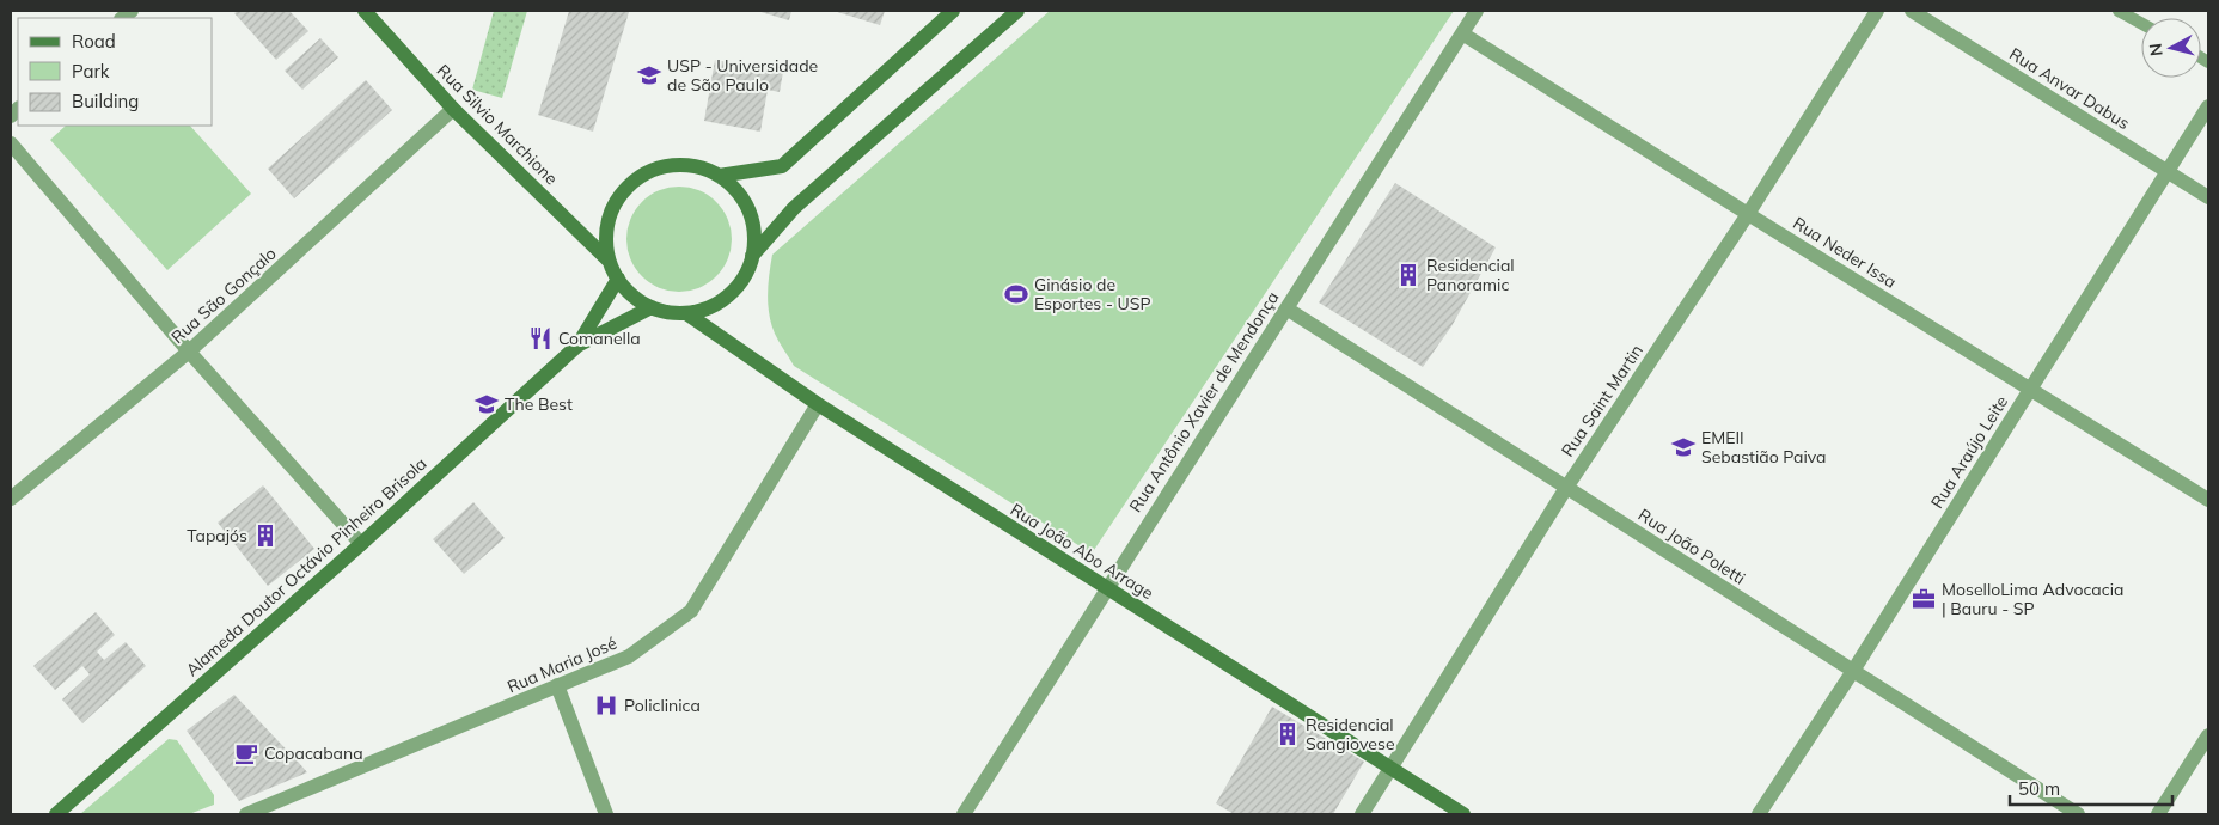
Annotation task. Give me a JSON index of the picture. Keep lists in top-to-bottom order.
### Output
{
  "streets": {
    "street": [
      "Rua Anvar Dabus",
      "Rua Silvio Marchione",
      "Rua Neder Issa",
      "Rua São Gonçalo",
      "Rua Saint Martin",
      "Rua Antônio Xavier de Mendonça",
      "Rua Araújo Leite",
      "Rua João Poletti",
      "Rua João Abo Arrage",
      "Alameda Doutor Octávio Pinheiro Brisola",
      "Rua Maria José"
    ]
  },
  "crossings": [
    ["Rua Anvar Dabus", "Rua Araújo Leite"],
    ["Rua Silvio Marchione", "Rua São Gonçalo"],
    ["Rua Silvio Marchione", "Rua João Abo Arrage"],
    ["Rua Silvio Marchione", "Alameda Doutor Octávio Pinheiro Brisola"],
    ["Rua Neder Issa", "Rua Saint Martin"],
    ["Rua Neder Issa", "Rua Antônio Xavier de Mendonça"],
    ["Rua Neder Issa", "Rua Araújo Leite"],
    ["Rua Saint Martin", "Rua João Poletti"],
    ["Rua Saint Martin", "Rua João Abo Arrage"],
    ["Rua Antônio Xavier de Mendonça", "Rua João Poletti"],
    ["Rua Antônio Xavier de Mendonça", "Rua João Abo Arrage"],
    ["Rua Araújo Leite", "Rua João Poletti"],
    ["Rua João Abo Arrage", "Alameda Doutor Octávio Pinheiro Brisola"],
    ["Rua João Abo Arrage", "Rua Maria José"]
  ],
  "places": {
    "school or university": ["USP - Universidade de São Paulo", "The Best", "EMEII Sebastião Paiva"],
    "building": ["Residencial Panoramic", "Tapajós", "Residencial Sangiovese"],
    "sports": ["Ginásio de Esportes - USP"],
    "restaurant": ["Comanella"],
    "office": ["MoselloLima Advocacia | Bauru - SP"],
    "hospital": ["Policlinica"],
    "cafe": ["Copacabana"]
  },
  "legend": ["Road", "Park", "Building"],
  "scale_bar": "50 m",
  "north": "left"
}
